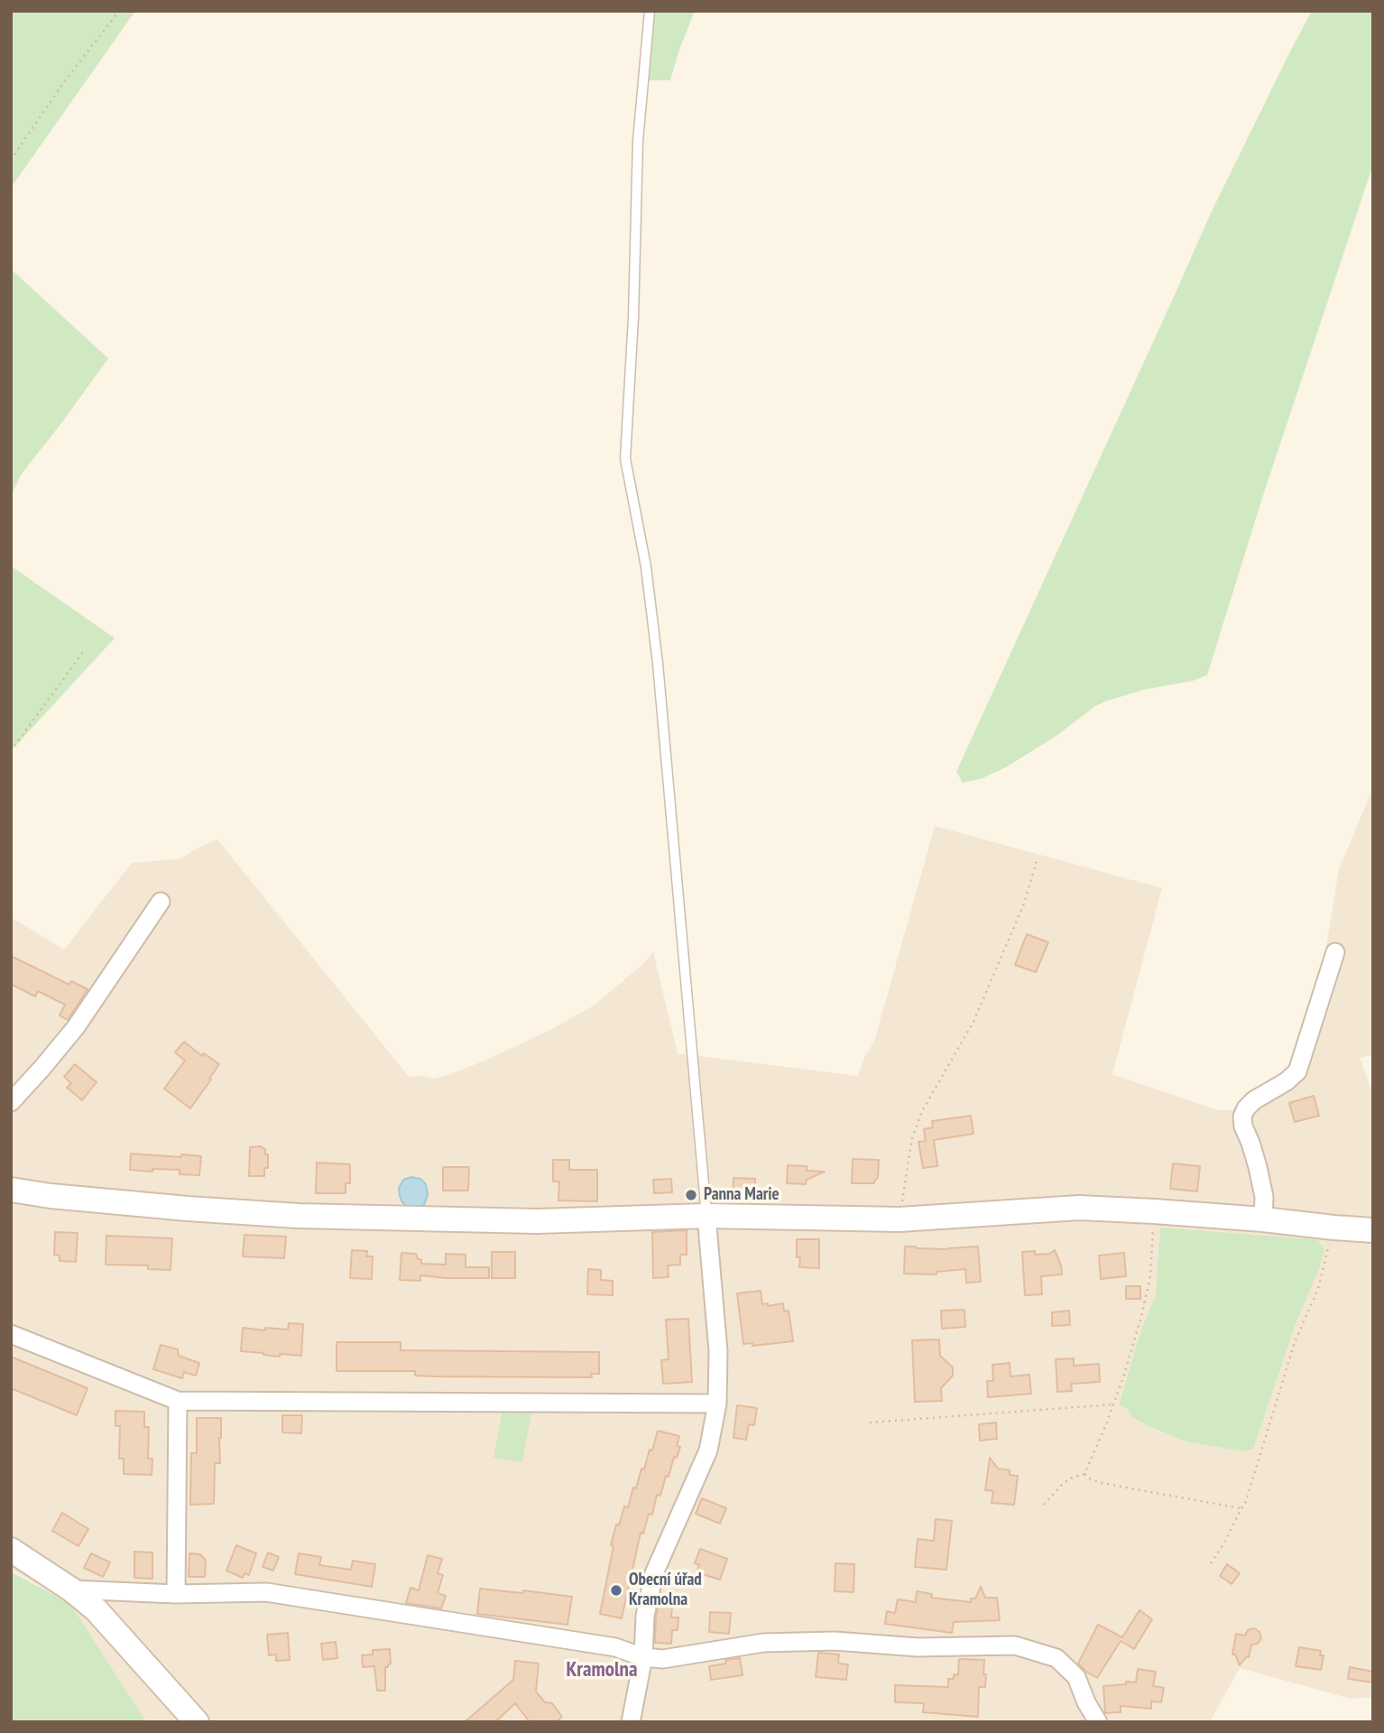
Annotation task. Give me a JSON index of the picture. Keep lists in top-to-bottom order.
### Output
{
  "districts": ["Kramolna"],
  "places": ["Panna Marie", "Obecní úřad Kramolna"]
}
